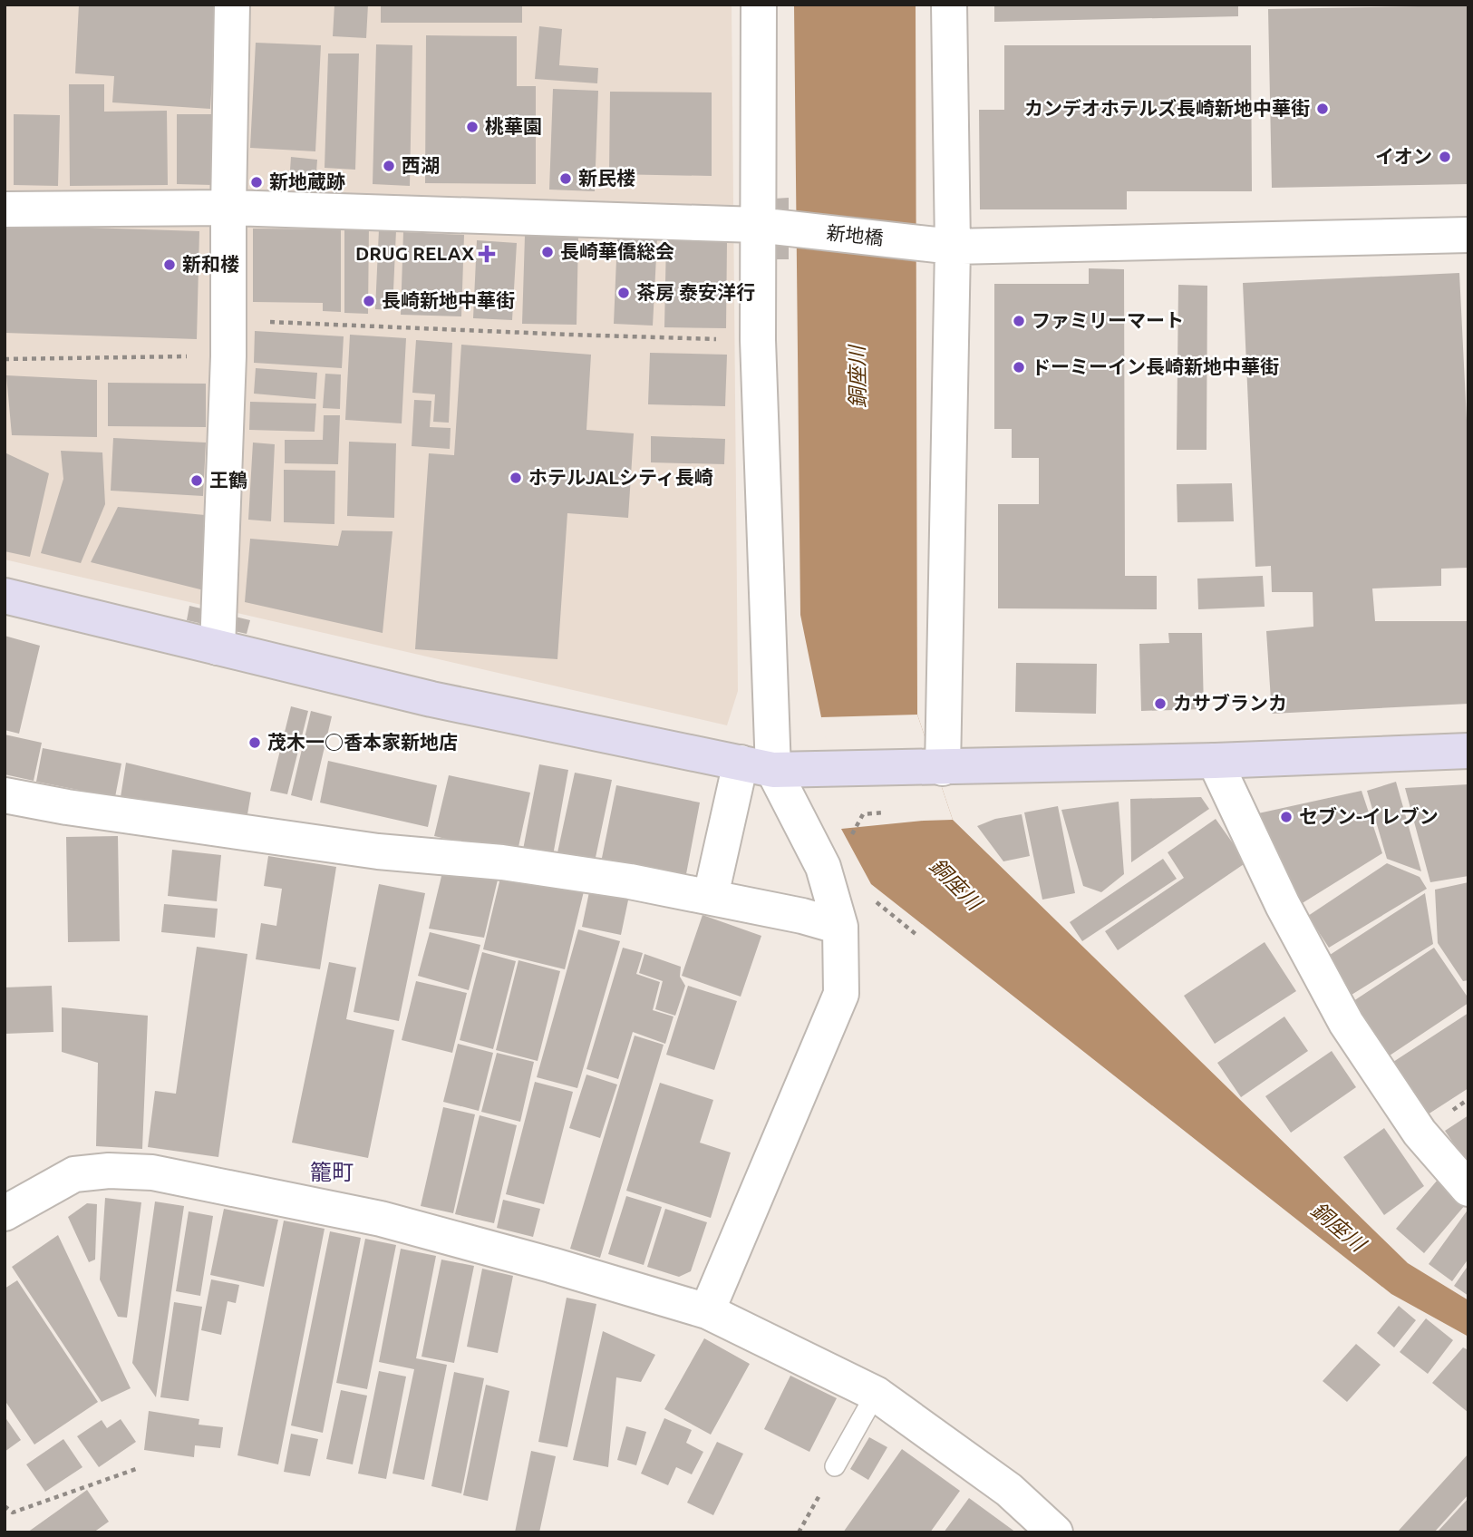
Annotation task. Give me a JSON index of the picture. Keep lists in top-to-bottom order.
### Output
{
  "streets": {
    "street": ["新地橋"]
  },
  "districts": ["籠町"],
  "water": ["銅座川"],
  "places": {
    "other": [
      "カンデオホテルズ長崎新地中華街",
      "桃華園",
      "イオン",
      "西湖",
      "新民楼",
      "新地蔵跡",
      "長崎華僑総会",
      "新和楼",
      "茶房 泰安洋行",
      "長崎新地中華街",
      "ファミリーマート",
      "ドーミーイン長崎新地中華街",
      "ホテルJALシティ長崎",
      "王鶴",
      "カサブランカ",
      "茂木一○香本家新地店",
      "セブン-イレブン"
    ],
    "health": ["DRUG RELAX"]
  }
}
